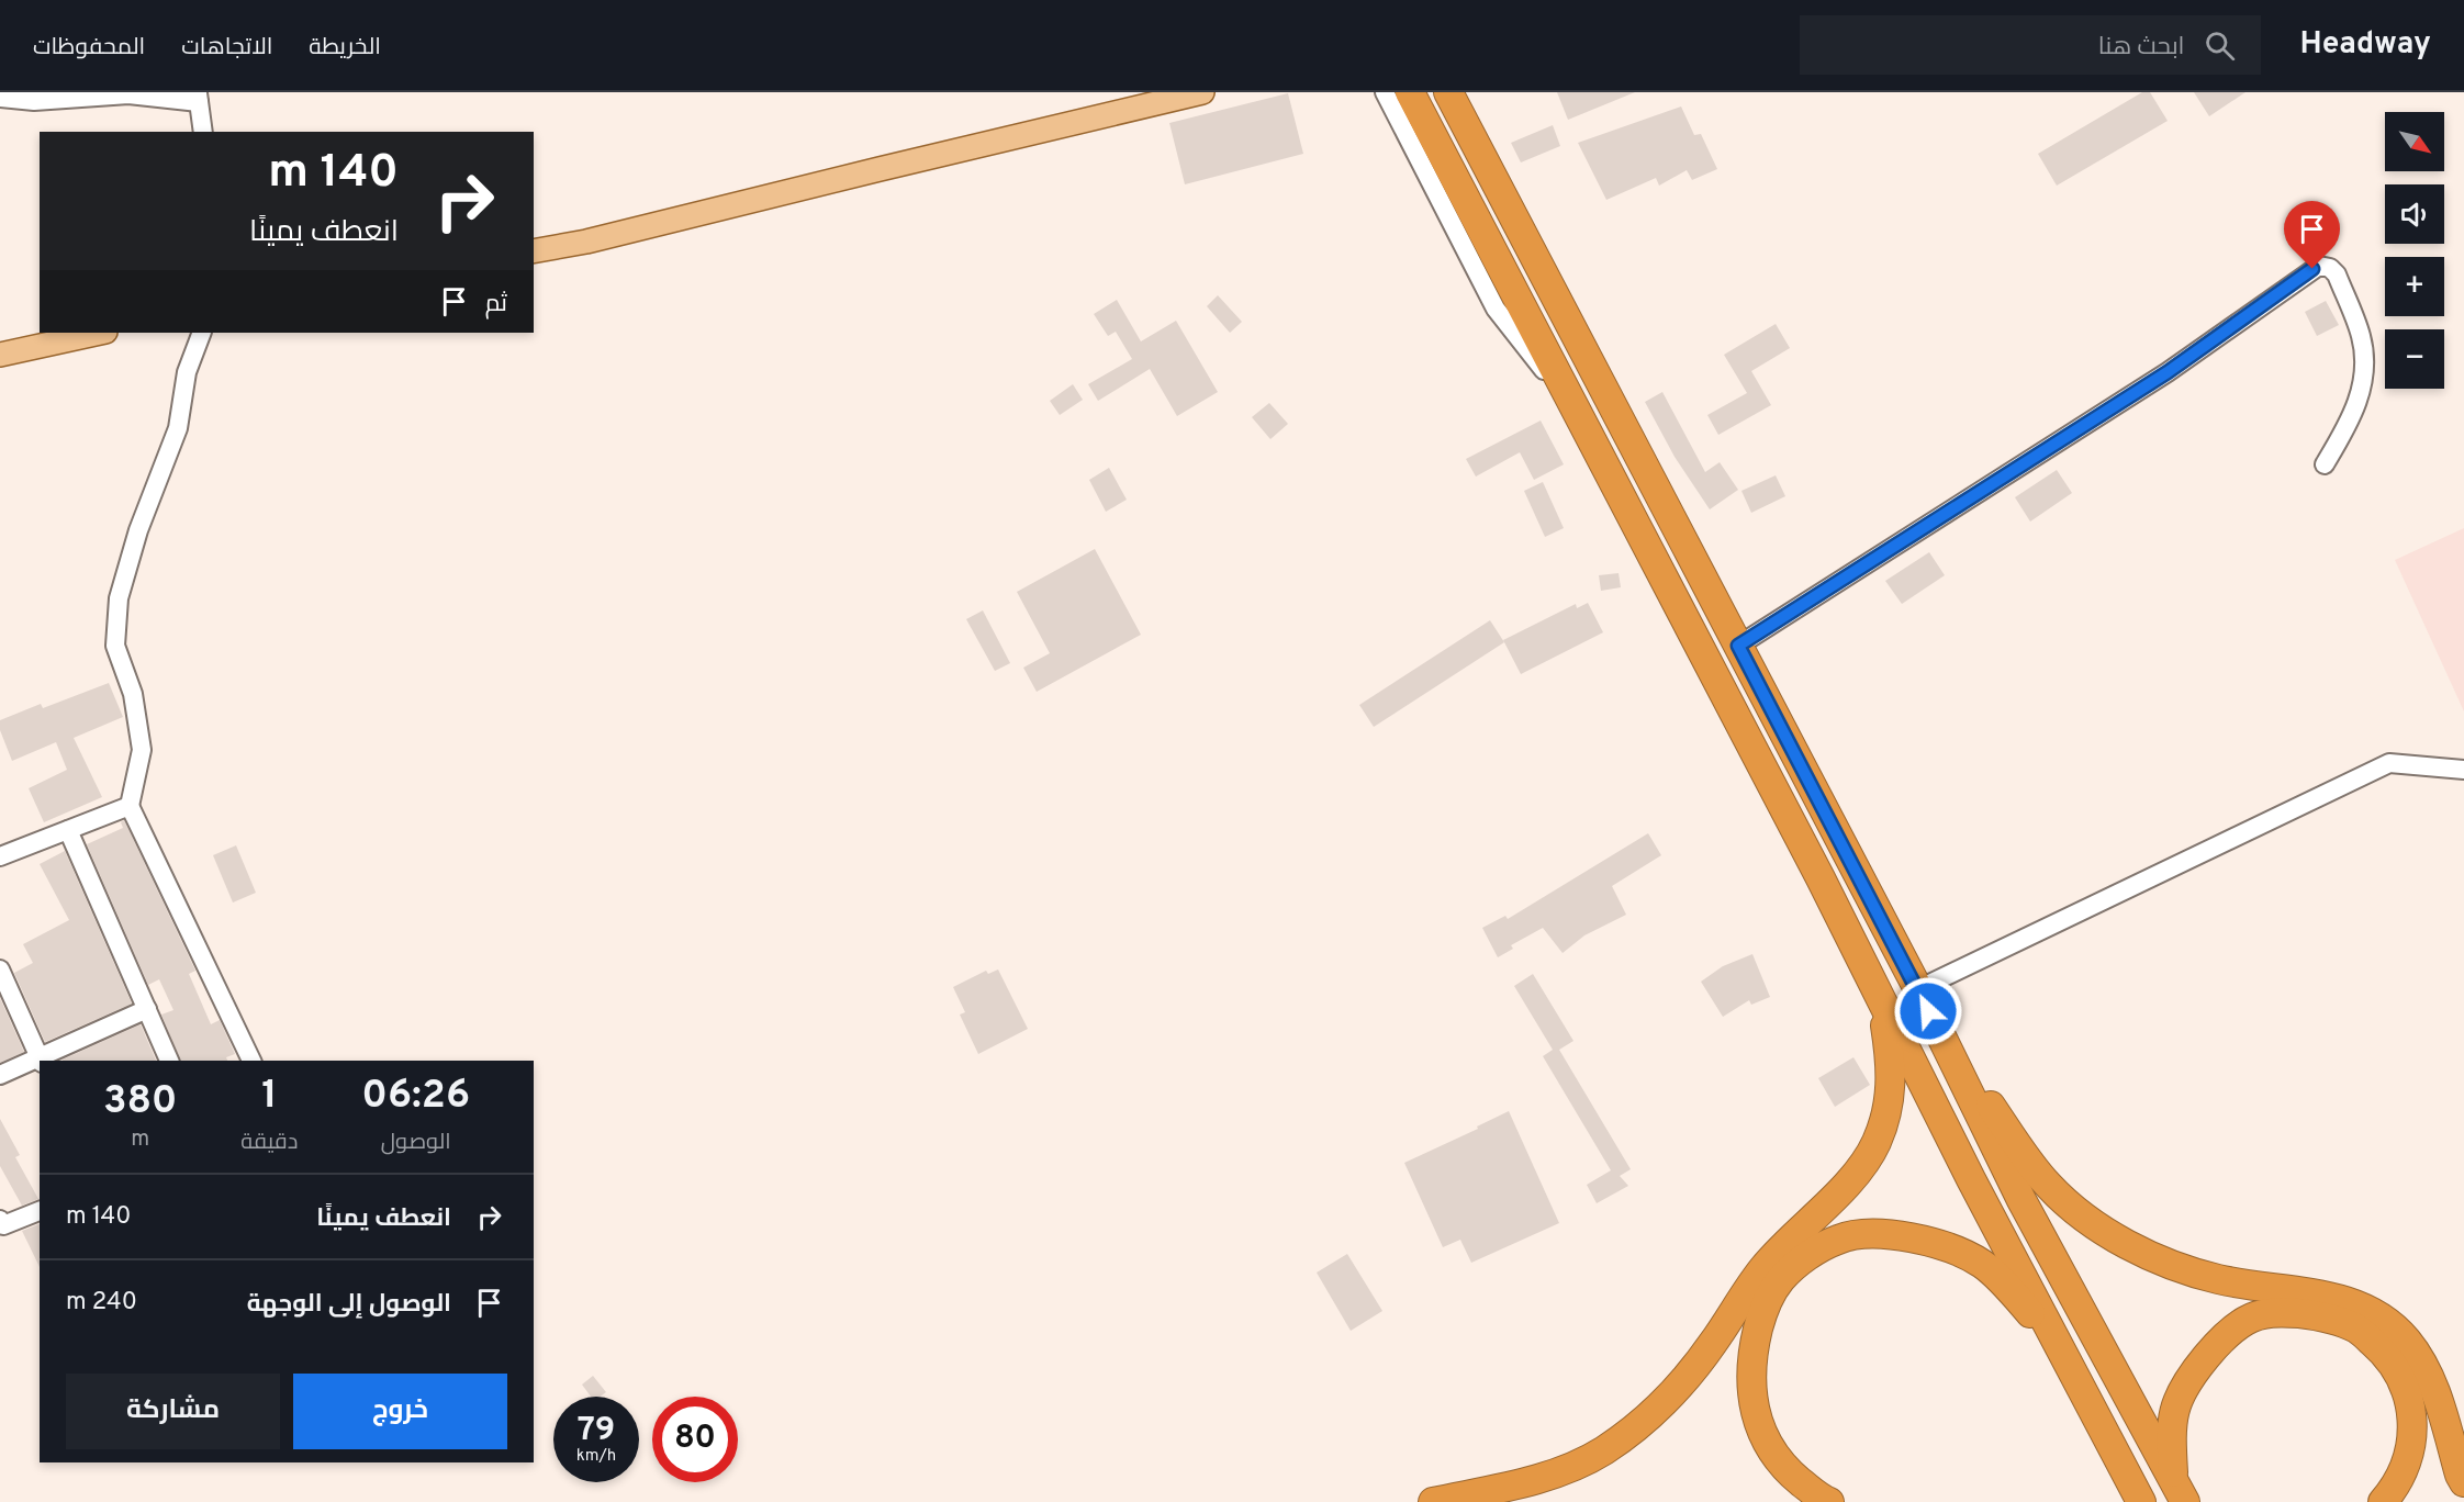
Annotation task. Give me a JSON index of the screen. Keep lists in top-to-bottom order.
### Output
{
  "north": "bottom right",
  "page": {
    "header": "Headway",
    "search": "ابحث هنا",
    "nav": ["الخريطة", "الاتجاهات", "المحفوظات"],
    "map_buttons": ["+", "−"],
    "turn": ["140 m", "انعطف يمينًا"],
    "then": "ثم",
    "eta": [
      "06:26",
      "الوصول",
      "1",
      "دقيقة",
      "380",
      "m"
    ],
    "list": [
      {
        "name": "انعطف يمينًا",
        "value": "140 m"
      },
      {
        "name": "الوصول إلى الوجهة",
        "value": "240 m"
      }
    ],
    "buttons": ["خروج", "مشاركة"],
    "speed": "79 km/h",
    "limit": "80"
  }
}
